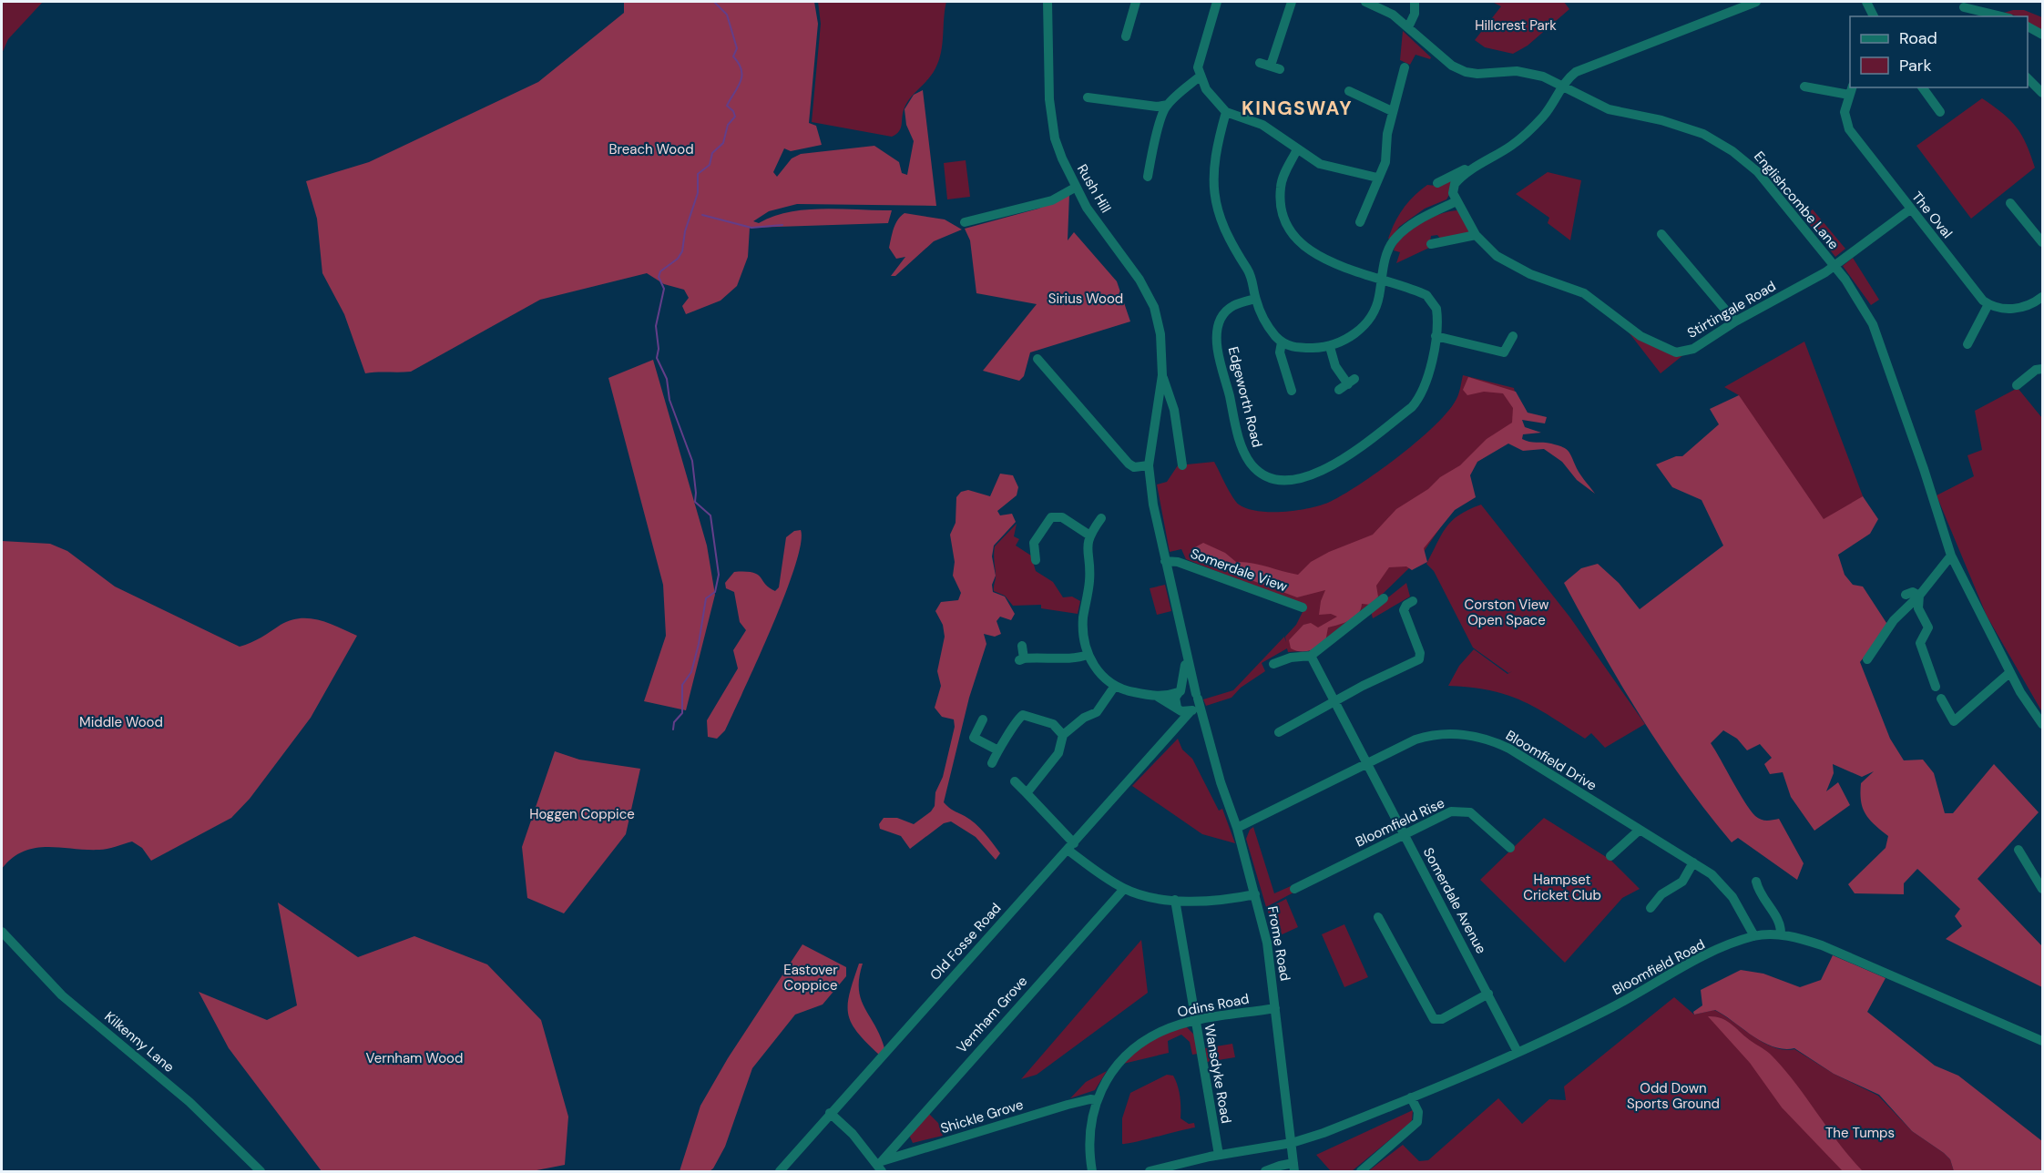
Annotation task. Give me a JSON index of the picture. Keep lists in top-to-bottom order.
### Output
{
  "streets": {
    "street": [
      "Rush Hill",
      "Englishcombe Lane",
      "The Oval",
      "Stirtingale Road",
      "Edgeworth Road",
      "Somerdale View",
      "Bloomfield Drive",
      "Bloomfield Rise",
      "Somerdale Avenue",
      "Old Fosse Road",
      "Frome Road",
      "Bloomfield Road",
      "Odins Road",
      "Vernham Grove",
      "Kilkenny Lane",
      "Wansdyke Road",
      "Shickle Grove"
    ]
  },
  "crossings": [
    ["Rush Hill", "Somerdale View"],
    ["Rush Hill", "Old Fosse Road"],
    ["Rush Hill", "Frome Road"],
    ["Englishcombe Lane", "Stirtingale Road"],
    ["The Oval", "Stirtingale Road"],
    ["Bloomfield Drive", "Somerdale Avenue"],
    ["Bloomfield Drive", "Frome Road"],
    ["Bloomfield Drive", "Bloomfield Road"],
    ["Bloomfield Rise", "Somerdale Avenue"],
    ["Somerdale Avenue", "Bloomfield Road"],
    ["Old Fosse Road", "Frome Road"],
    ["Frome Road", "Bloomfield Road"],
    ["Frome Road", "Odins Road"],
    ["Bloomfield Road", "Wansdyke Road"],
    ["Odins Road", "Wansdyke Road"],
    ["Odins Road", "Shickle Grove"],
    ["Vernham Grove", "Shickle Grove"]
  ],
  "districts": ["KINGSWAY"],
  "parks": [
    "Hillcrest Park",
    "Breach Wood",
    "Sirius Wood",
    "Corston View Open Space",
    "Middle Wood",
    "Hoggen Coppice",
    "Hampset Cricket Club",
    "Eastover Coppice",
    "Vernham Wood",
    "Odd Down Sports Ground",
    "The Tumps"
  ],
  "legend": ["Road", "Park"]
}
